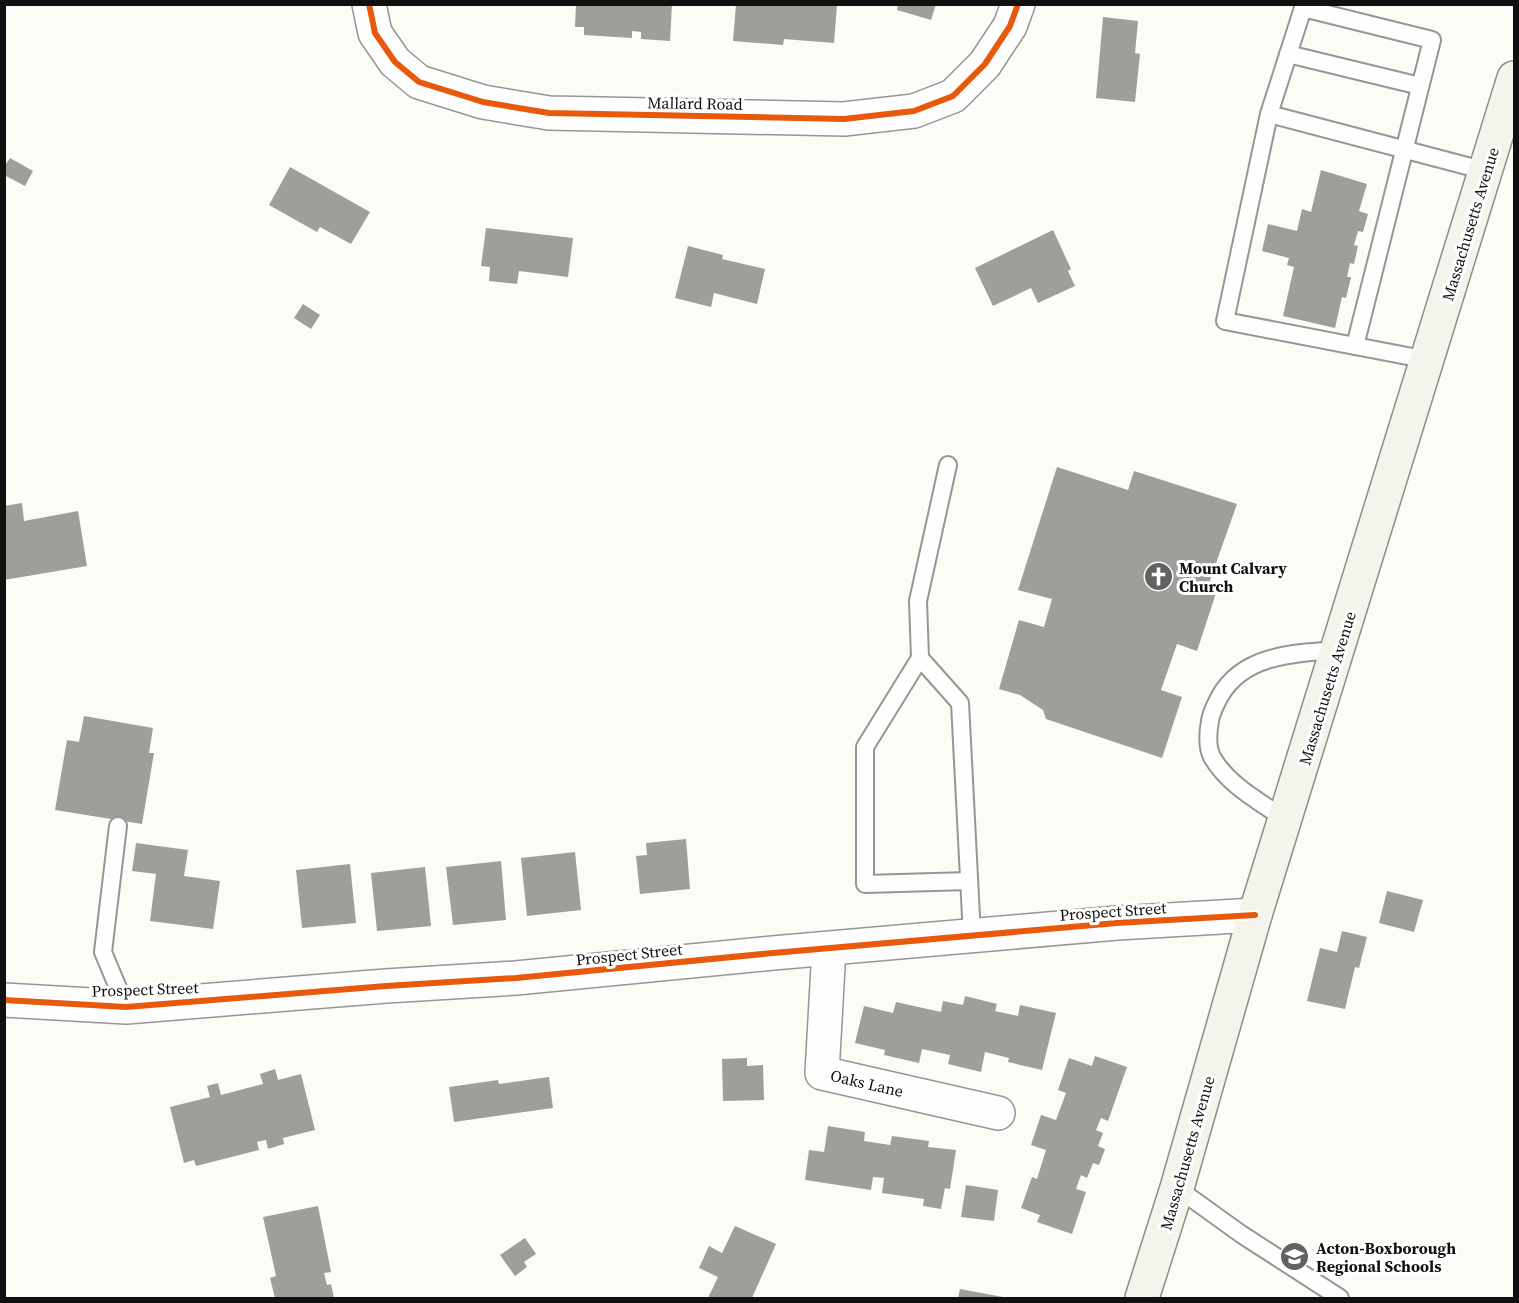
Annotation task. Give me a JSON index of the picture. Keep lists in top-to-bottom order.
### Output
{
  "streets": {
    "main road": ["Massachusetts Avenue"],
    "street": ["Mallard Road", "Prospect Street", "Oaks Lane"]
  },
  "crossings": [
    ["Massachusetts Avenue", "Prospect Street"],
    ["Prospect Street", "Oaks Lane"]
  ],
  "places": {
    "church": ["Mount Calvary Church"],
    "school or university": ["Acton-Boxborough Regional Schools"]
  }
}
